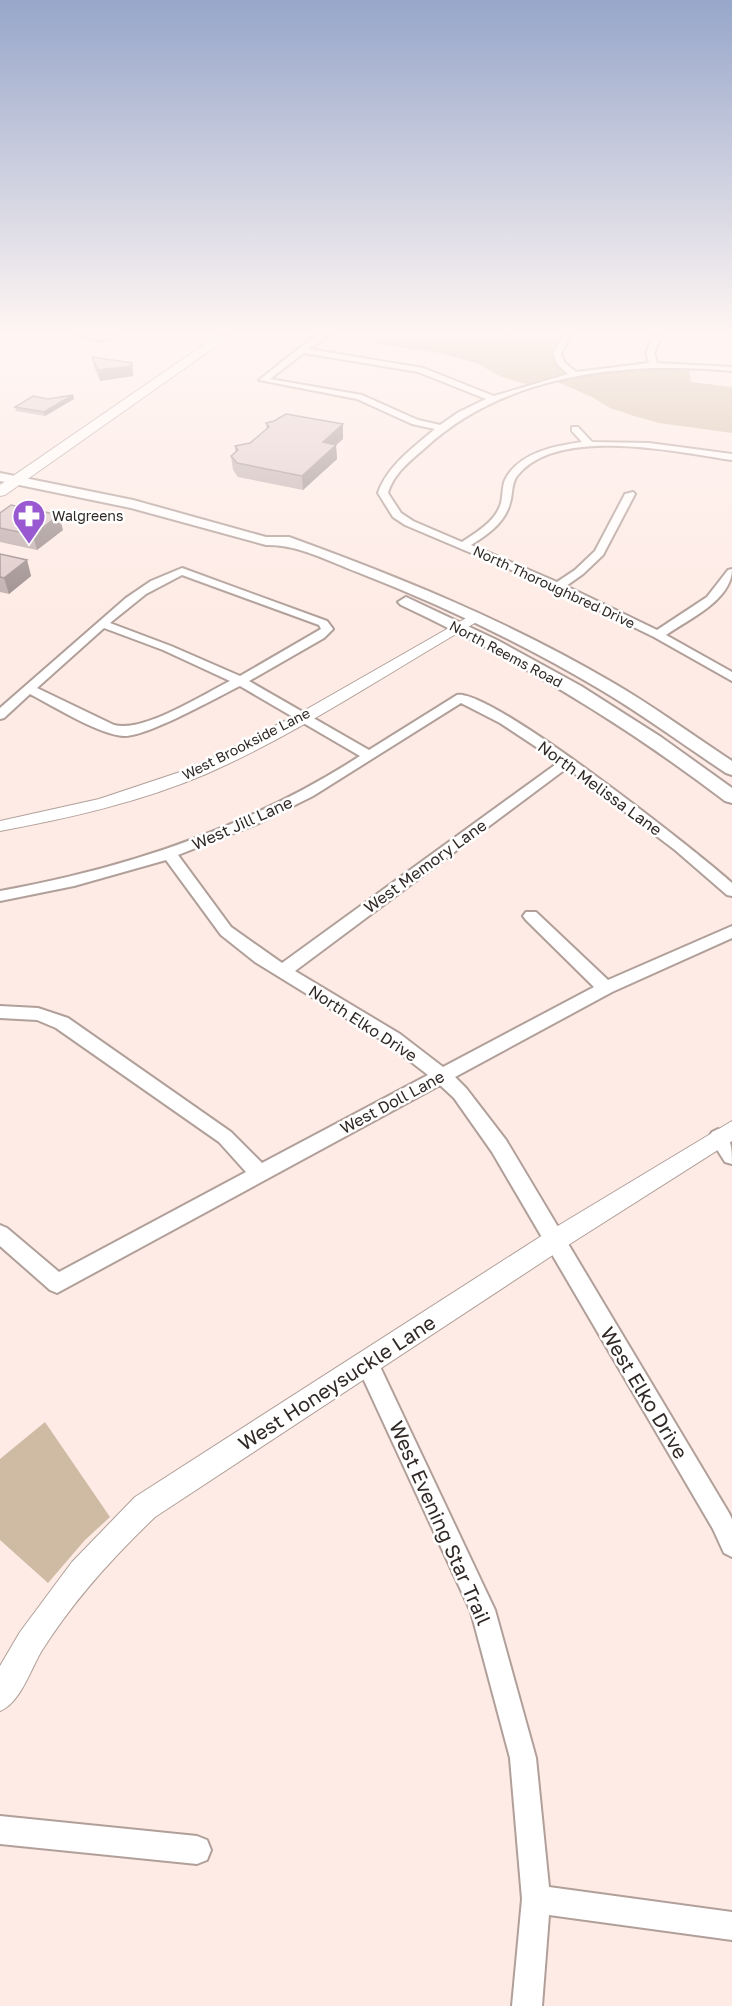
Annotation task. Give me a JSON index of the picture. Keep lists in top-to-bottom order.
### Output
{
  "streets": {
    "main road": ["North Reems Road"],
    "street": [
      "North Thoroughbred Drive",
      "West Brookside Lane",
      "North Melissa Lane",
      "West Jill Lane",
      "West Memory Lane",
      "North Elko Drive",
      "West Doll Lane",
      "West Honeysuckle Lane",
      "West Elko Drive",
      "West Evening Star Trail"
    ]
  },
  "crossings": [
    ["North Reems Road", "West Brookside Lane"],
    ["North Melissa Lane", "West Jill Lane"],
    ["North Melissa Lane", "West Memory Lane"],
    ["West Jill Lane", "North Elko Drive"],
    ["West Memory Lane", "North Elko Drive"],
    ["North Elko Drive", "West Doll Lane"],
    ["North Elko Drive", "West Honeysuckle Lane"],
    ["North Elko Drive", "West Elko Drive"],
    ["West Honeysuckle Lane", "West Elko Drive"],
    ["West Honeysuckle Lane", "West Evening Star Trail"]
  ],
  "places": {
    "pharmacy": ["Walgreens"]
  }
}
